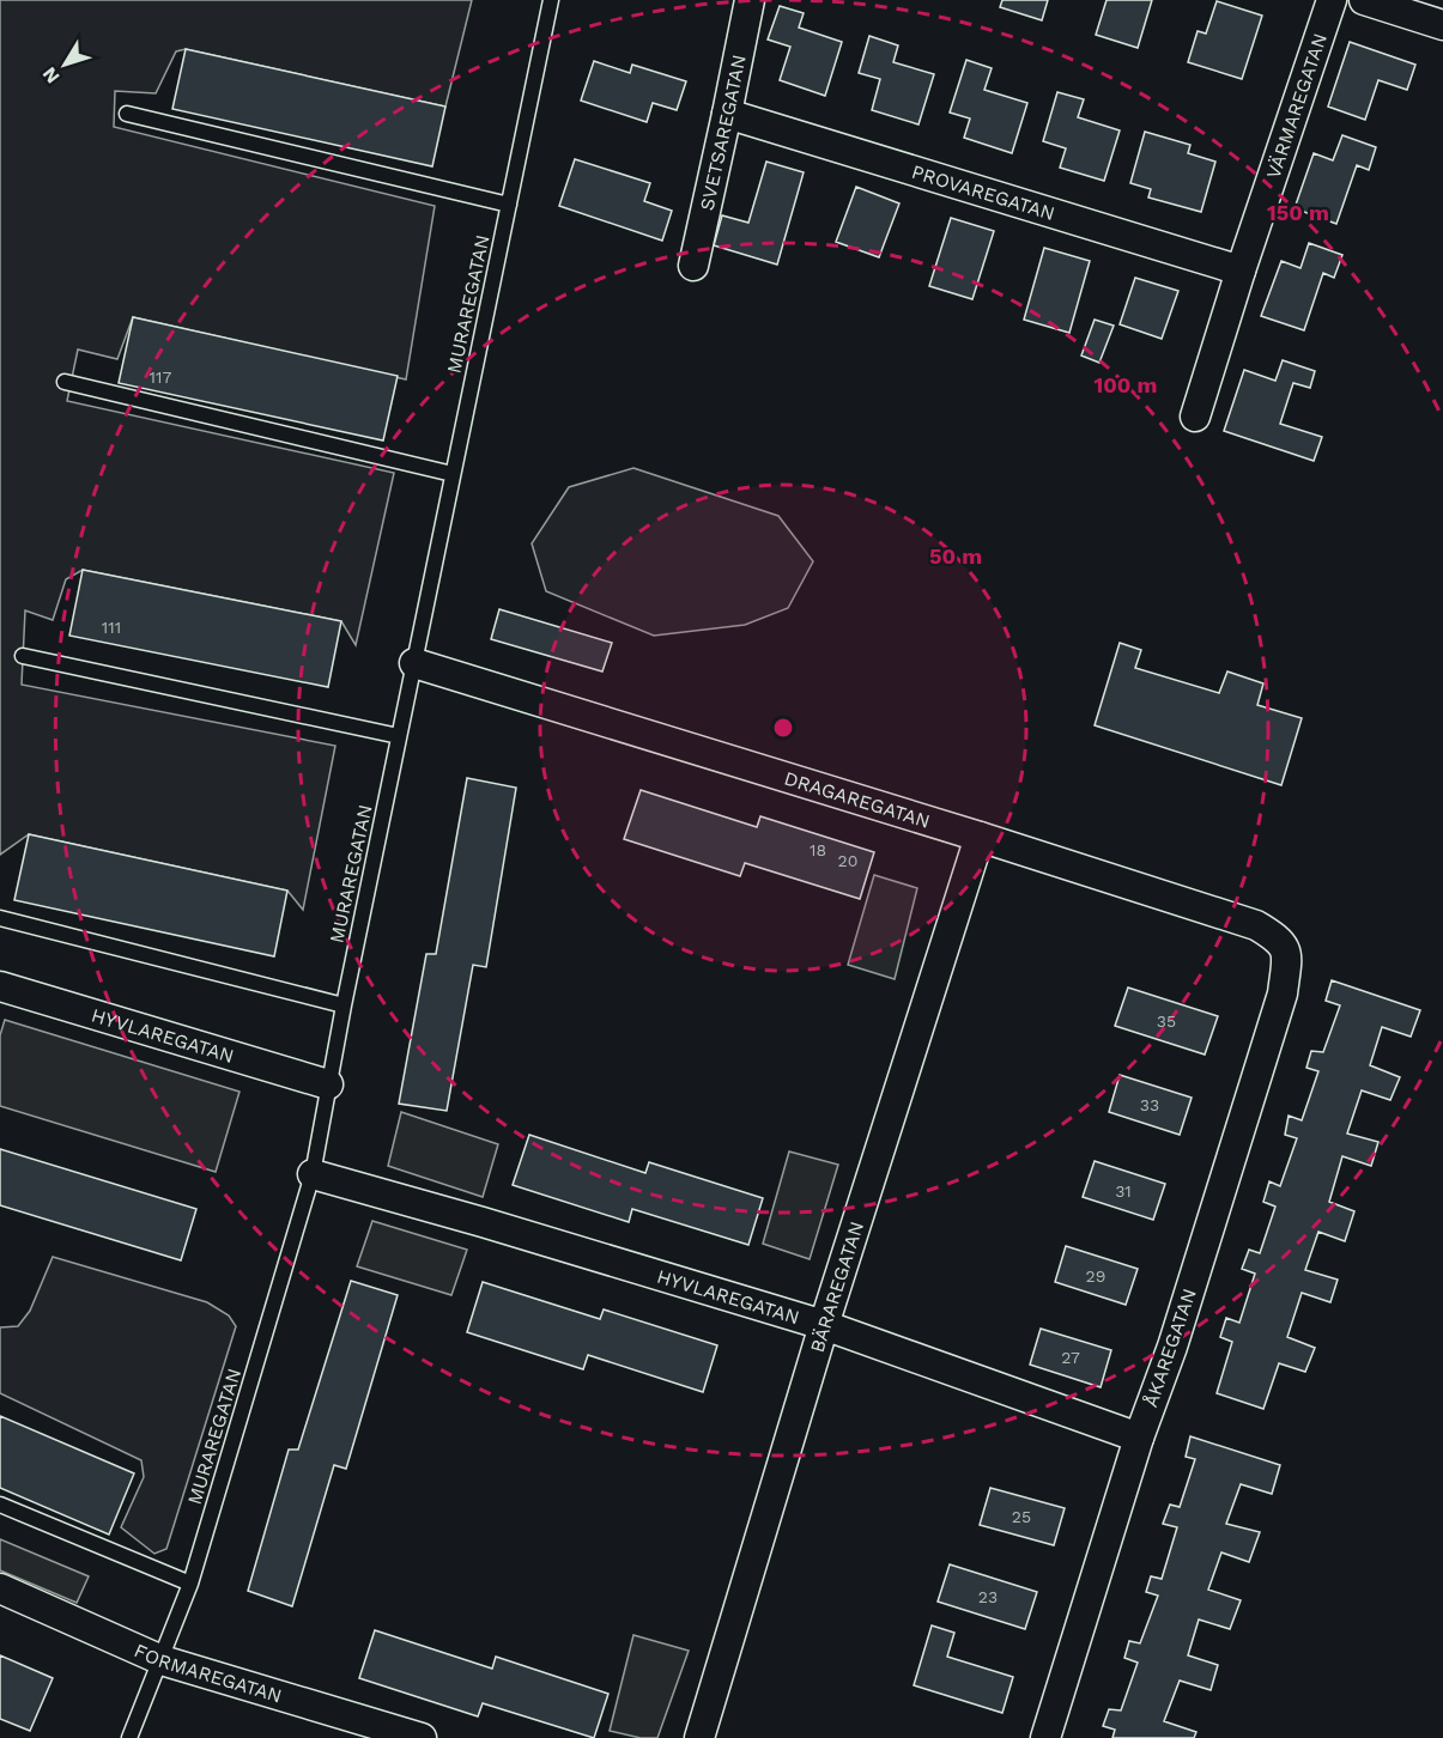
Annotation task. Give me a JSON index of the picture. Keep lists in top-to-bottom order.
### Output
{
  "streets": {
    "street": [
      "VÄRMAREGATAN",
      "SVETSAREGATAN",
      "PROVAREGATAN",
      "DRAGAREGATAN",
      "HYVLAREGATAN",
      "BÄRAREGATAN",
      "ÅKAREGATAN",
      "FORMAREGATAN"
    ],
    "lane": ["MURAREGATAN"]
  },
  "crossings": [
    ["VÄRMAREGATAN", "PROVAREGATAN"],
    ["SVETSAREGATAN", "PROVAREGATAN"],
    ["MURAREGATAN", "DRAGAREGATAN"],
    ["MURAREGATAN", "HYVLAREGATAN"],
    ["MURAREGATAN", "FORMAREGATAN"],
    ["DRAGAREGATAN", "BÄRAREGATAN"],
    ["DRAGAREGATAN", "ÅKAREGATAN"],
    ["HYVLAREGATAN", "BÄRAREGATAN"],
    ["HYVLAREGATAN", "ÅKAREGATAN"]
  ],
  "house_numbers": [
    "117",
    "111",
    "18",
    "20",
    "35",
    "33",
    "31",
    "29",
    "27",
    "25",
    "23"
  ],
  "north": "bottom left",
  "rings": ["150 m", "100 m", "50 m"]
}
